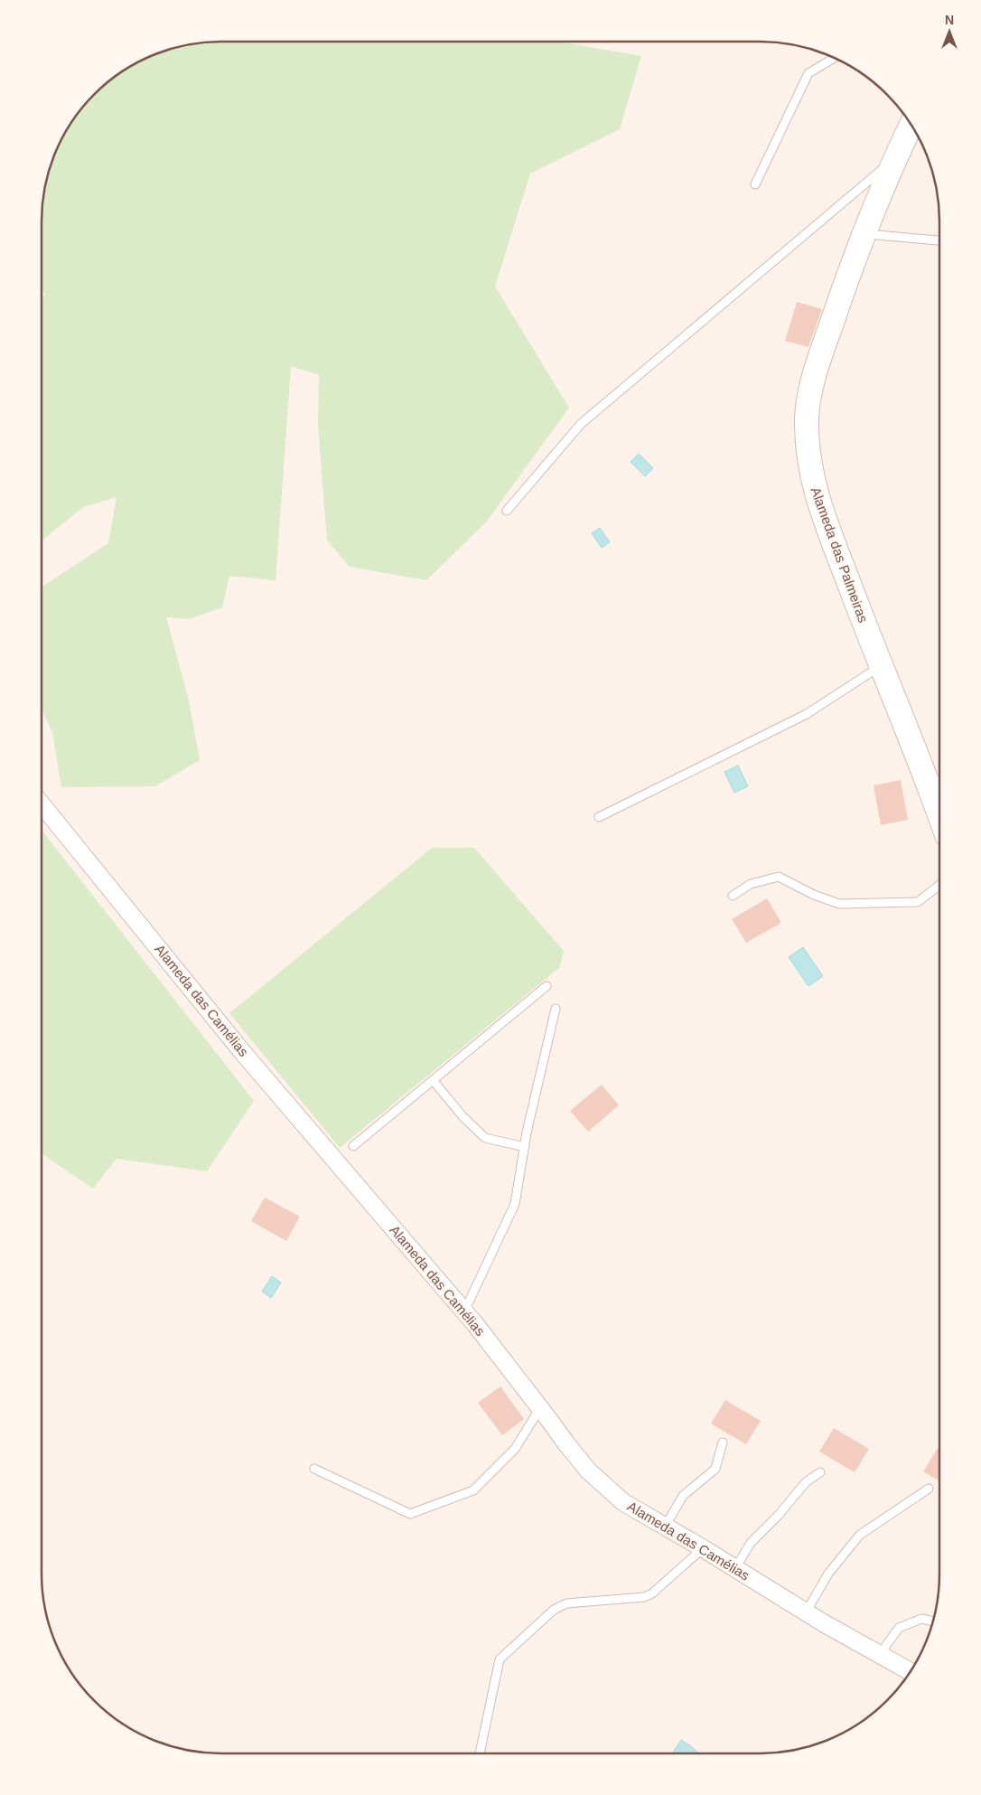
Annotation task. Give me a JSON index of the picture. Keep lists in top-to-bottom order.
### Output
{
  "streets": {
    "street": ["Alameda das Palmeiras", "Alameda das Camélias"]
  },
  "north": "top"
}
